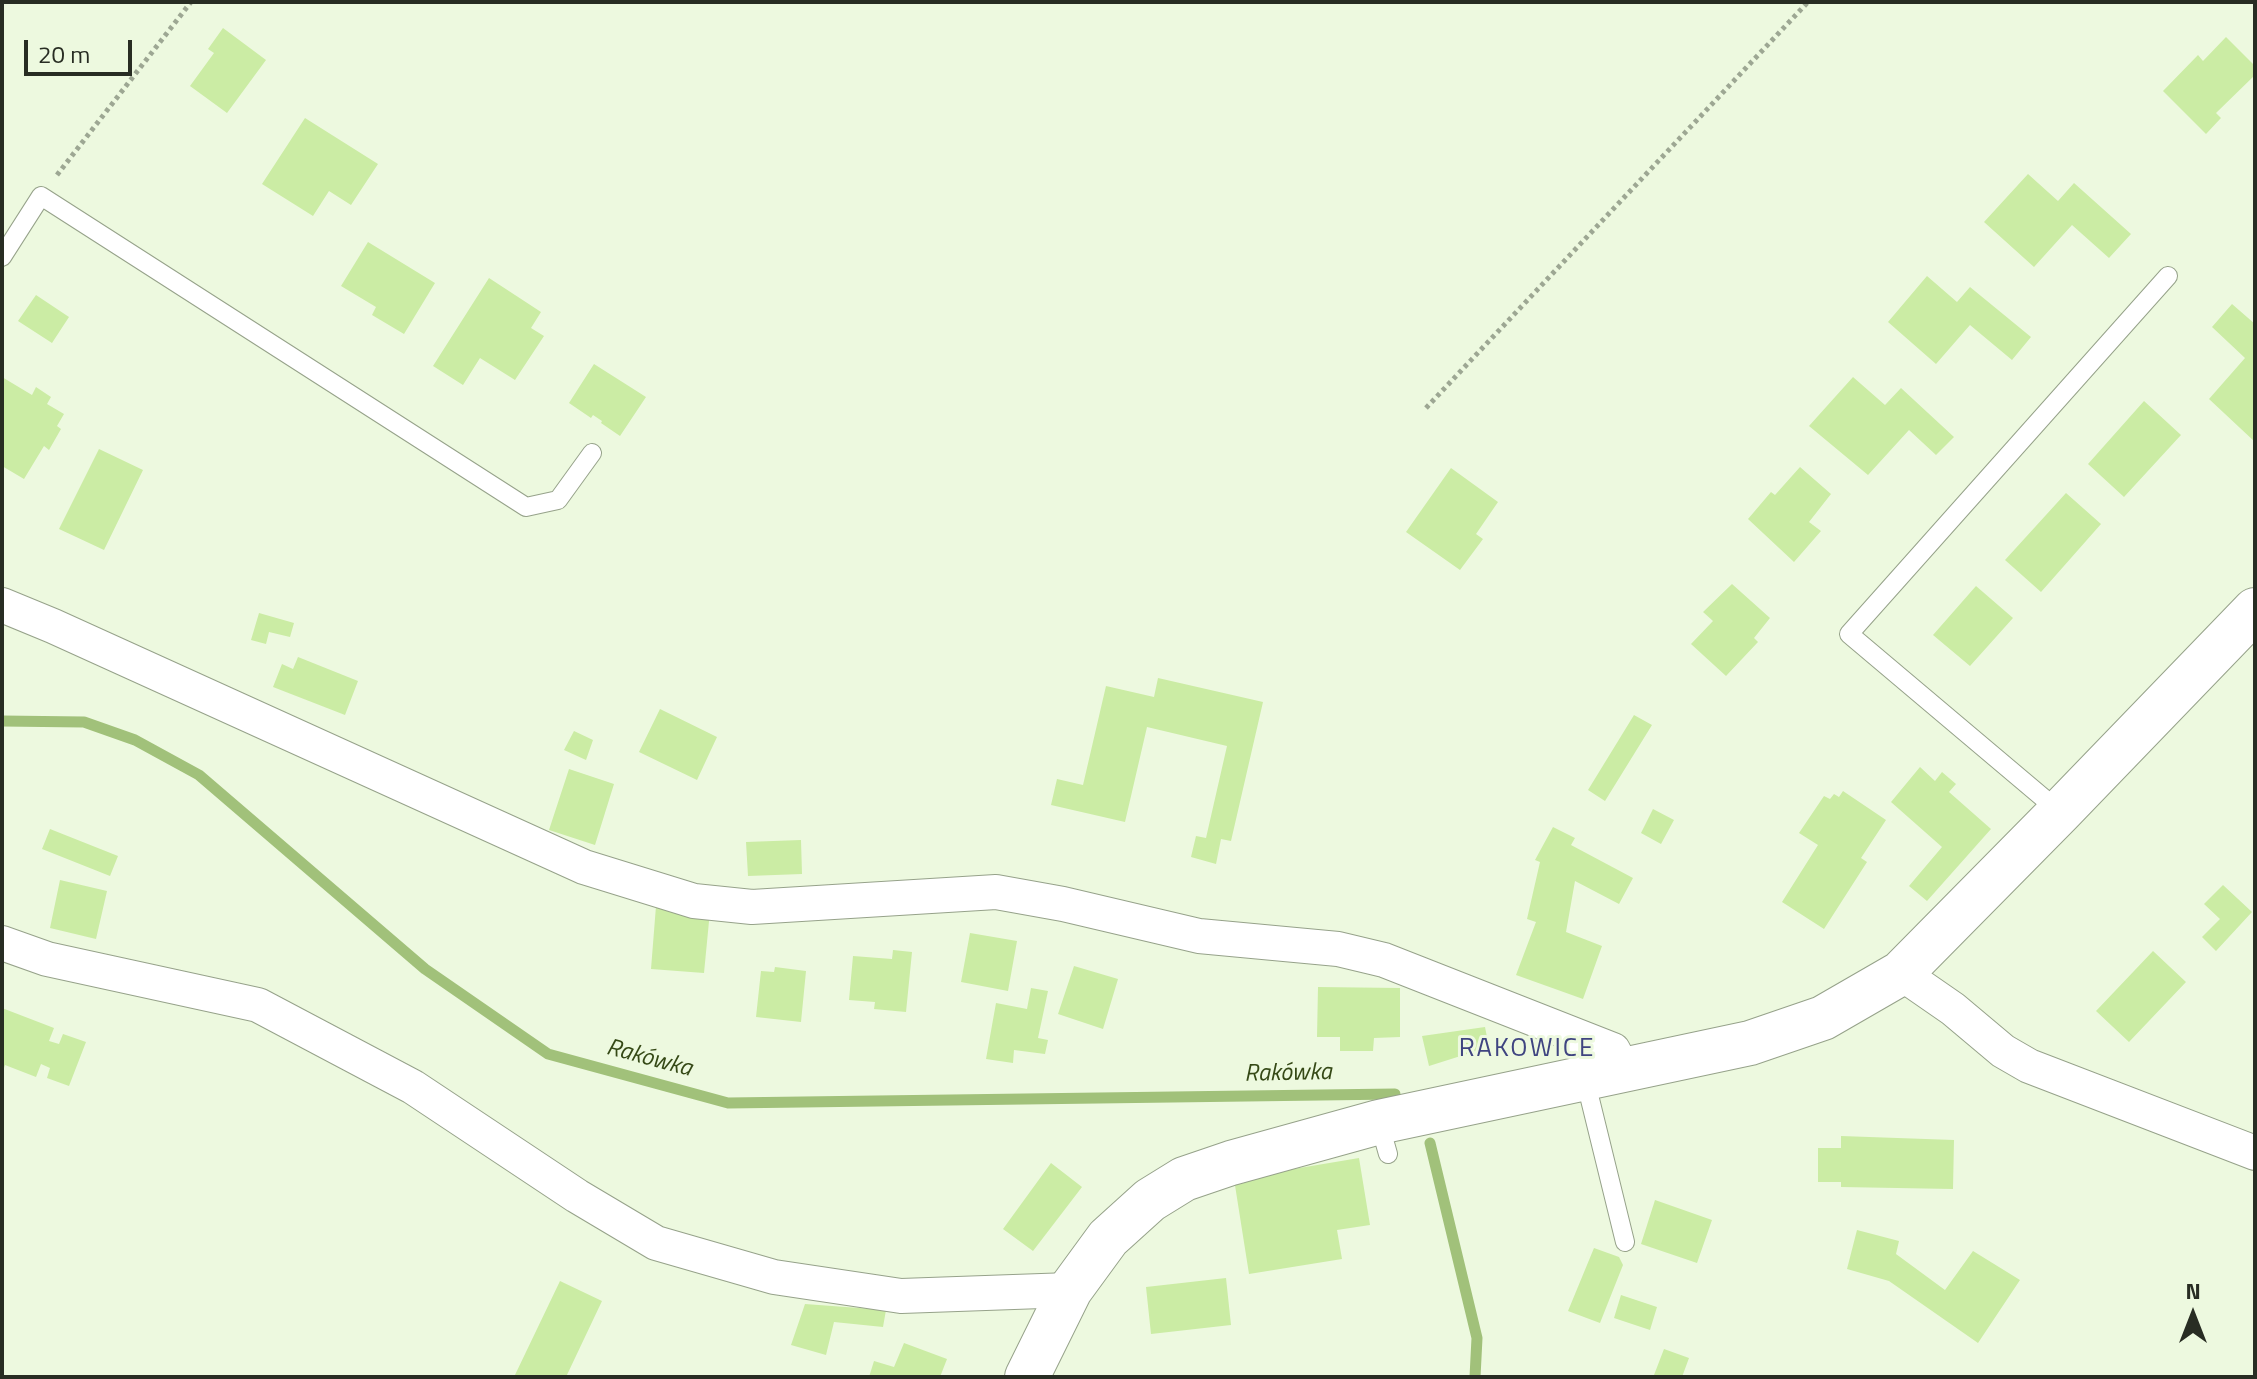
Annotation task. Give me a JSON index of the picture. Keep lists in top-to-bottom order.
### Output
{
  "districts": ["RAKOWICE"],
  "water": ["Rakówka"],
  "scale_bar": "20 m",
  "north": "top"
}
